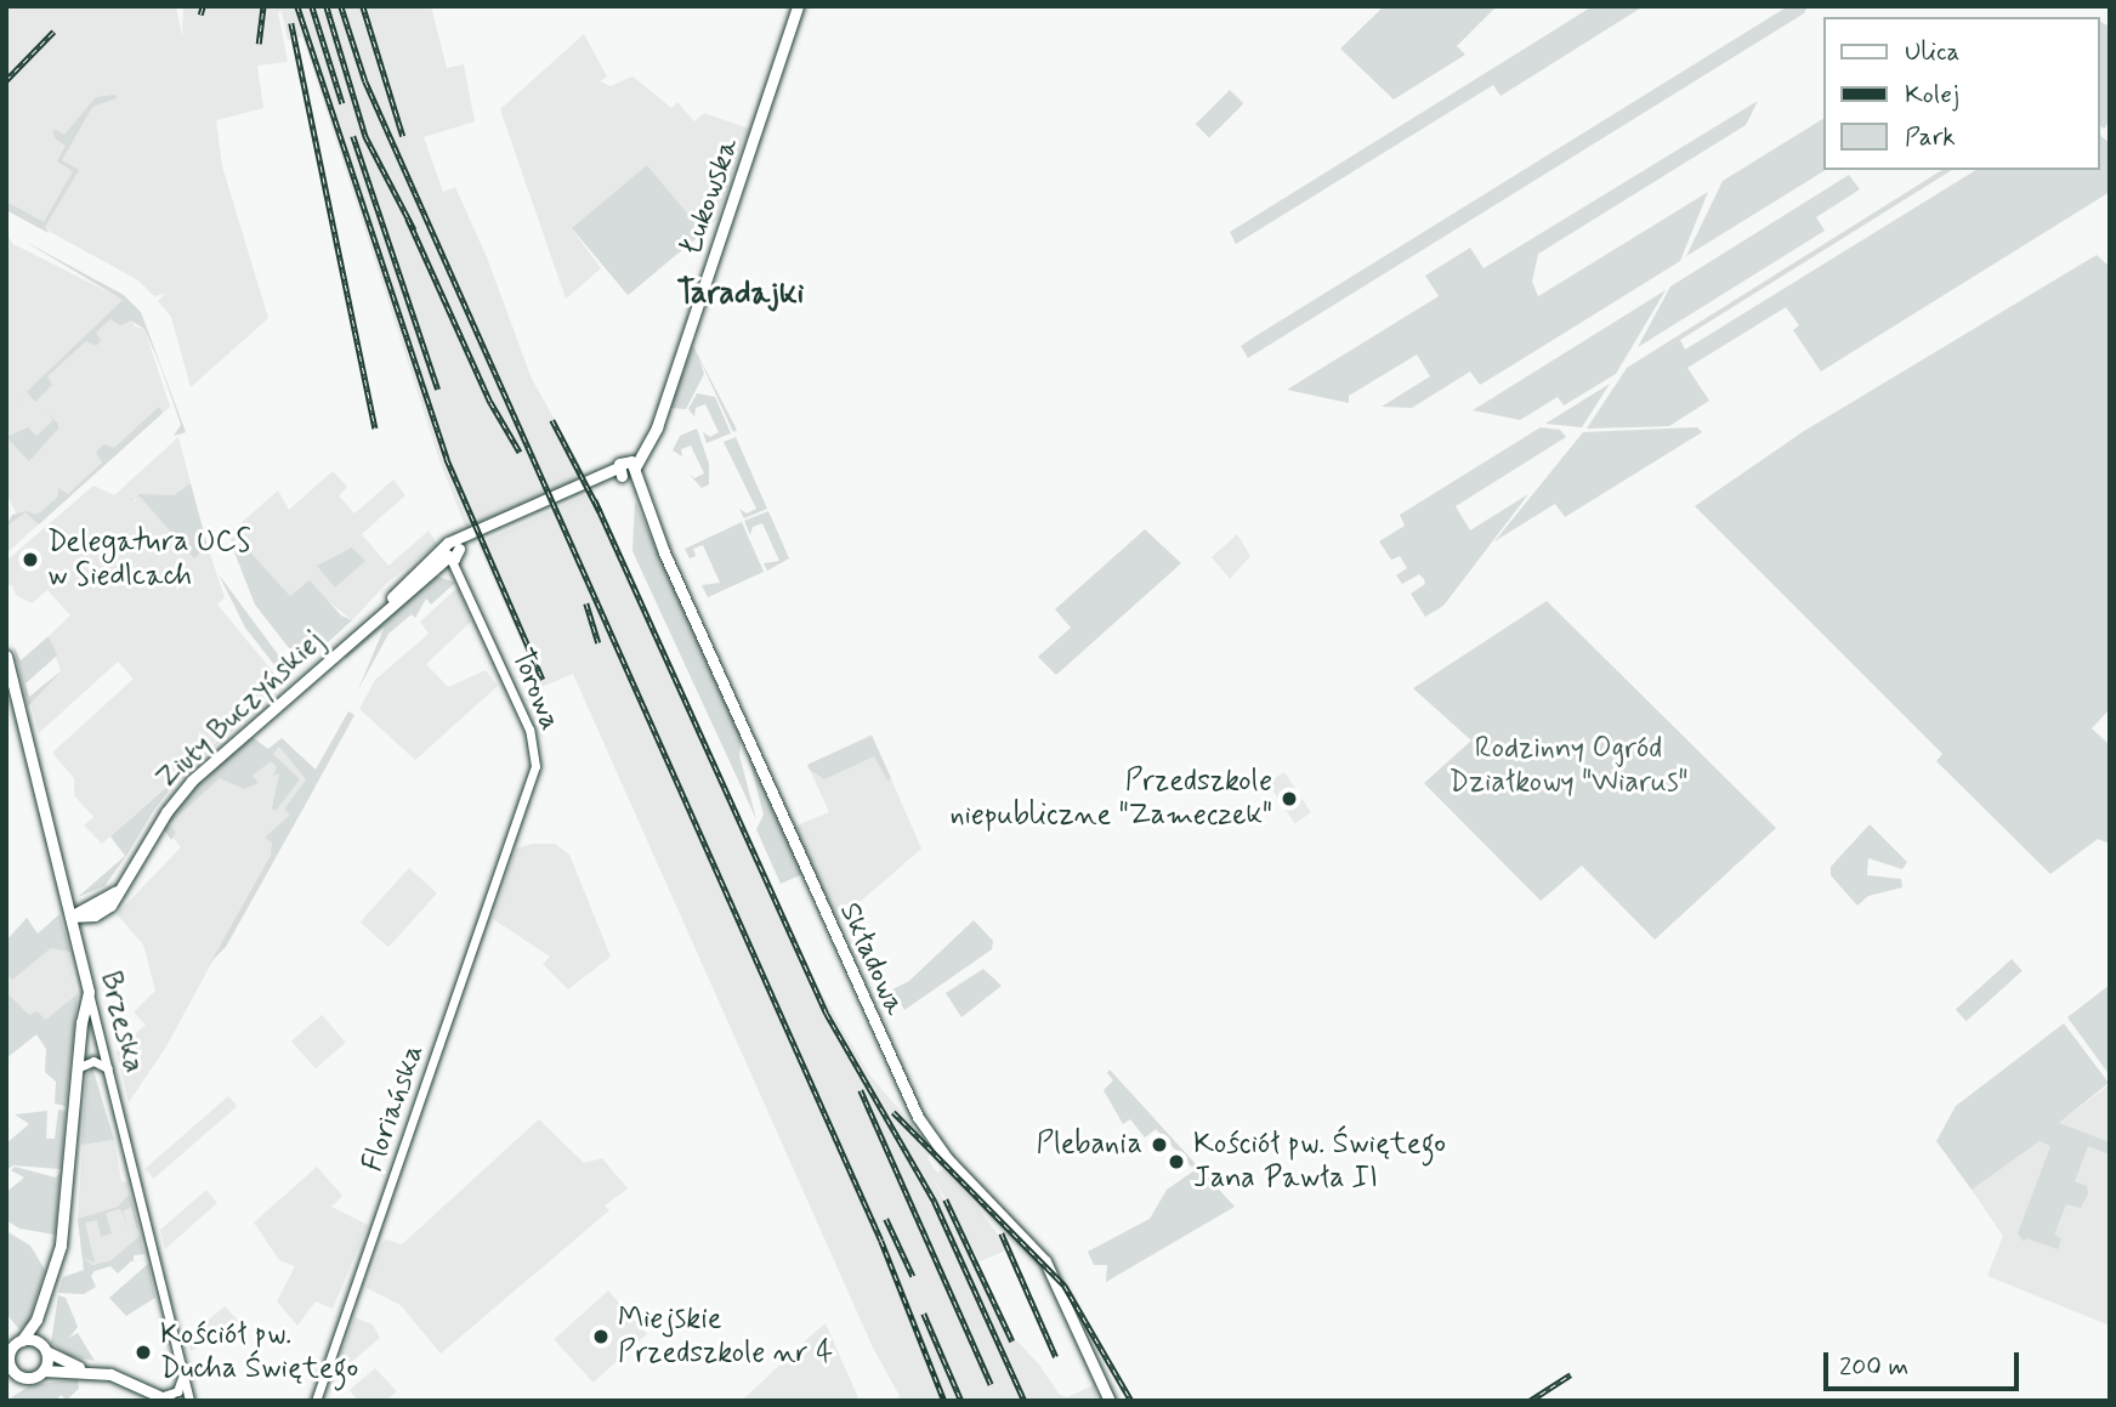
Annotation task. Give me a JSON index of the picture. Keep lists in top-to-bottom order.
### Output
{
  "streets": {
    "main road": [
      "Łukowska",
      "Ziuty Buczyńskiej",
      "Składowa",
      "Brzeska"
    ],
    "street": ["Torowa", "Floriańska"]
  },
  "crossings": [
    ["Łukowska", "Torowa"],
    ["Łukowska", "Ziuty Buczyńskiej"],
    ["Łukowska", "Składowa"],
    ["Torowa", "Ziuty Buczyńskiej"],
    ["Torowa", "Floriańska"],
    ["Ziuty Buczyńskiej", "Brzeska"]
  ],
  "districts": ["Taradajki"],
  "parks": ["Rodzinny Ogród Działkowy \"Wiarus\""],
  "places": [
    "Delegatura UCS w Siedlcach",
    "Przedszkole niepubliczne \"Zameczek\"",
    "Plebania",
    "Kościół pw. Świętego Jana Pawła II",
    "Miejskie Przedszkole nr 4",
    "Kościół pw. Ducha Świętego"
  ],
  "legend": ["Ulica", "Kolej", "Park"],
  "scale_bar": "200 m"
}
